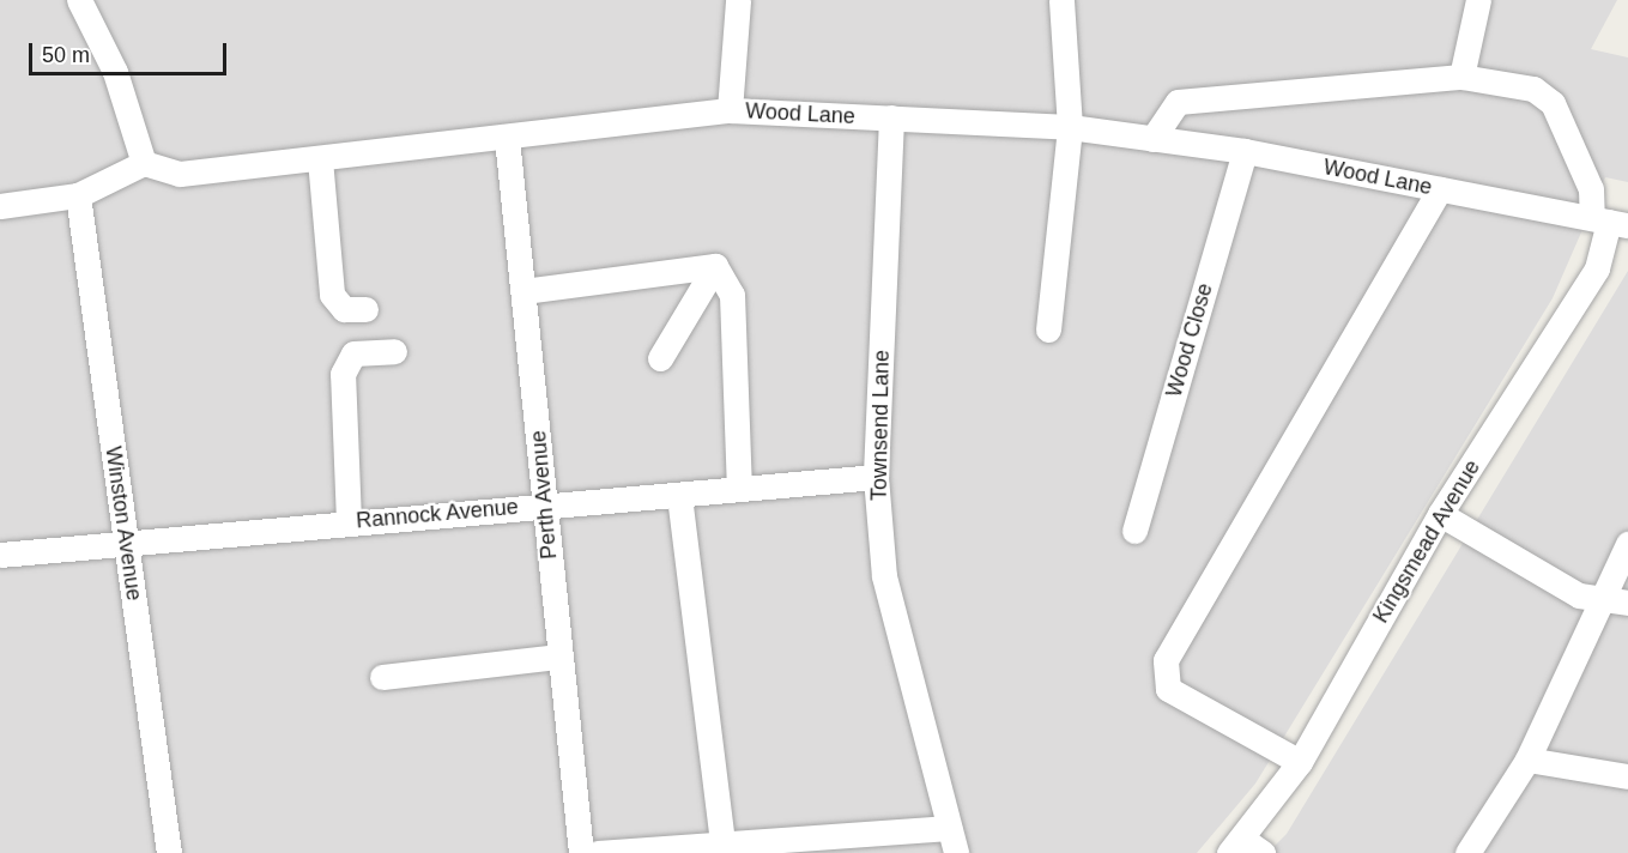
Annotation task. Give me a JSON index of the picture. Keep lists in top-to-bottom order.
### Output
{
  "streets": {
    "street": [
      "Wood Lane",
      "Wood Close",
      "Townsend Lane",
      "Perth Avenue",
      "Rannock Avenue",
      "Winston Avenue",
      "Kingsmead Avenue"
    ]
  },
  "crossings": [
    ["Wood Lane", "Wood Close"],
    ["Wood Lane", "Townsend Lane"],
    ["Wood Lane", "Perth Avenue"],
    ["Wood Lane", "Kingsmead Avenue"],
    ["Townsend Lane", "Rannock Avenue"],
    ["Perth Avenue", "Rannock Avenue"],
    ["Rannock Avenue", "Winston Avenue"]
  ],
  "scale_bar": "50 m"
}
